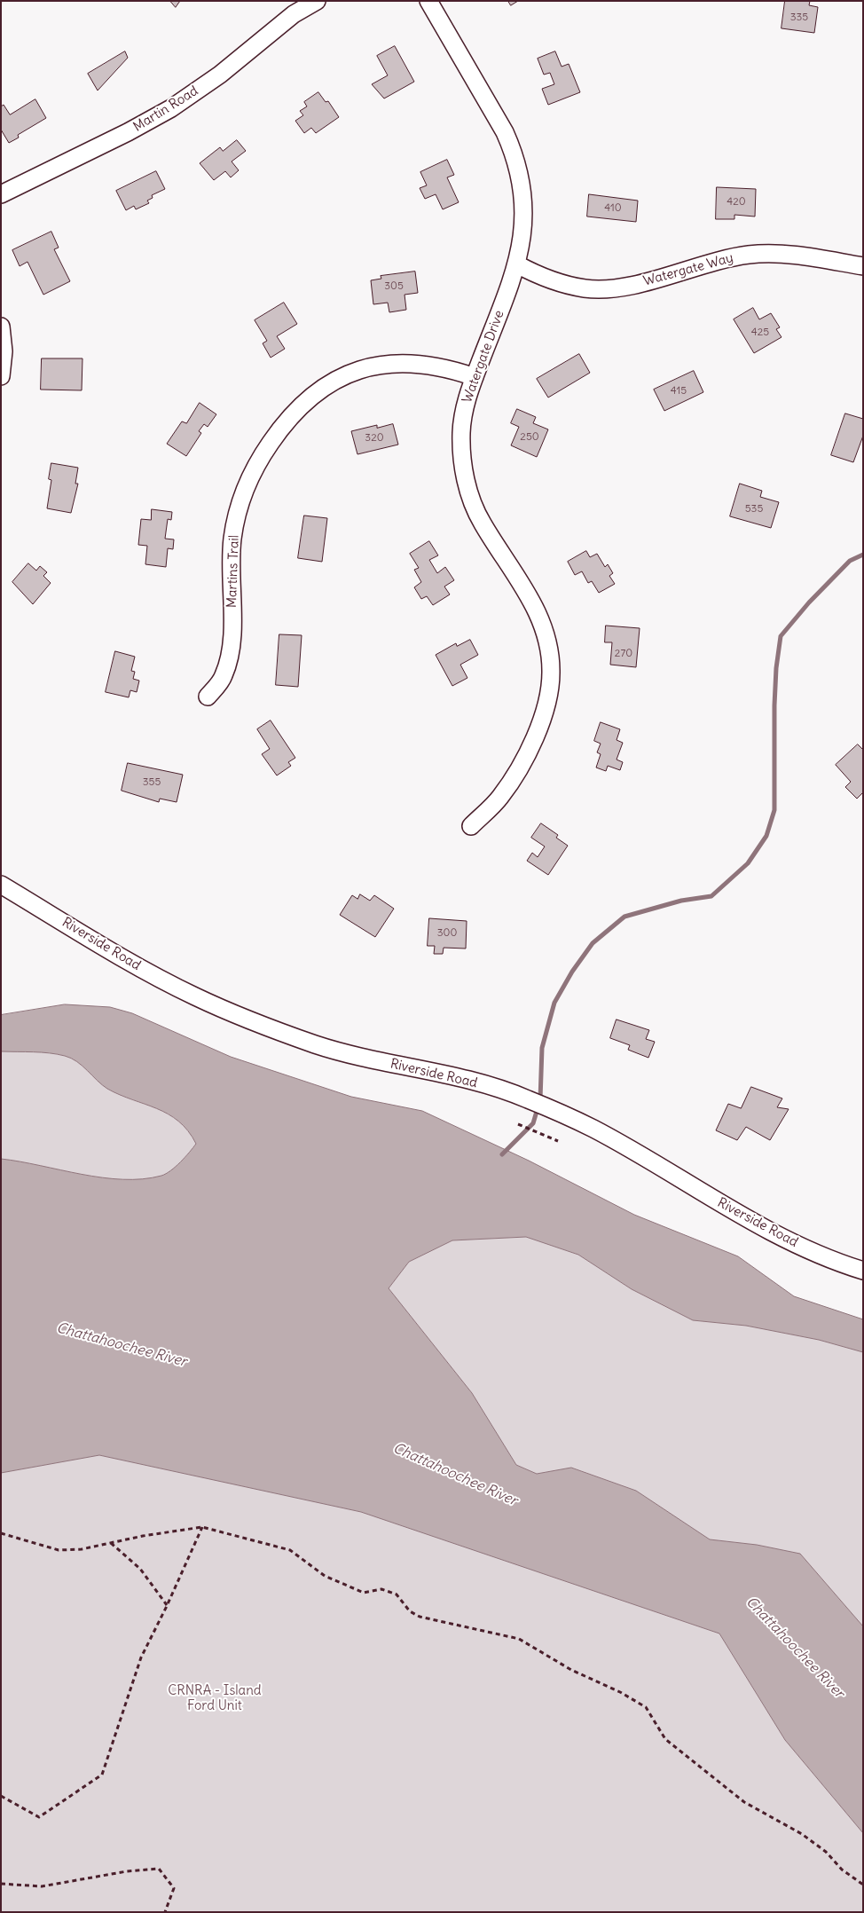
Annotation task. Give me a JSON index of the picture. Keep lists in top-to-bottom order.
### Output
{
  "streets": {
    "street": [
      "Martin Road",
      "Watergate Way",
      "Watergate Drive",
      "Martins Trail",
      "Riverside Road"
    ]
  },
  "crossings": [
    ["Watergate Way", "Watergate Drive"],
    ["Watergate Drive", "Martins Trail"]
  ],
  "water": ["Chattahoochee River"],
  "parks": ["CRNRA - Island Ford Unit"],
  "house_numbers": [
    "335",
    "420",
    "410",
    "305",
    "425",
    "415",
    "250",
    "320",
    "535",
    "270",
    "355",
    "300"
  ]
}
